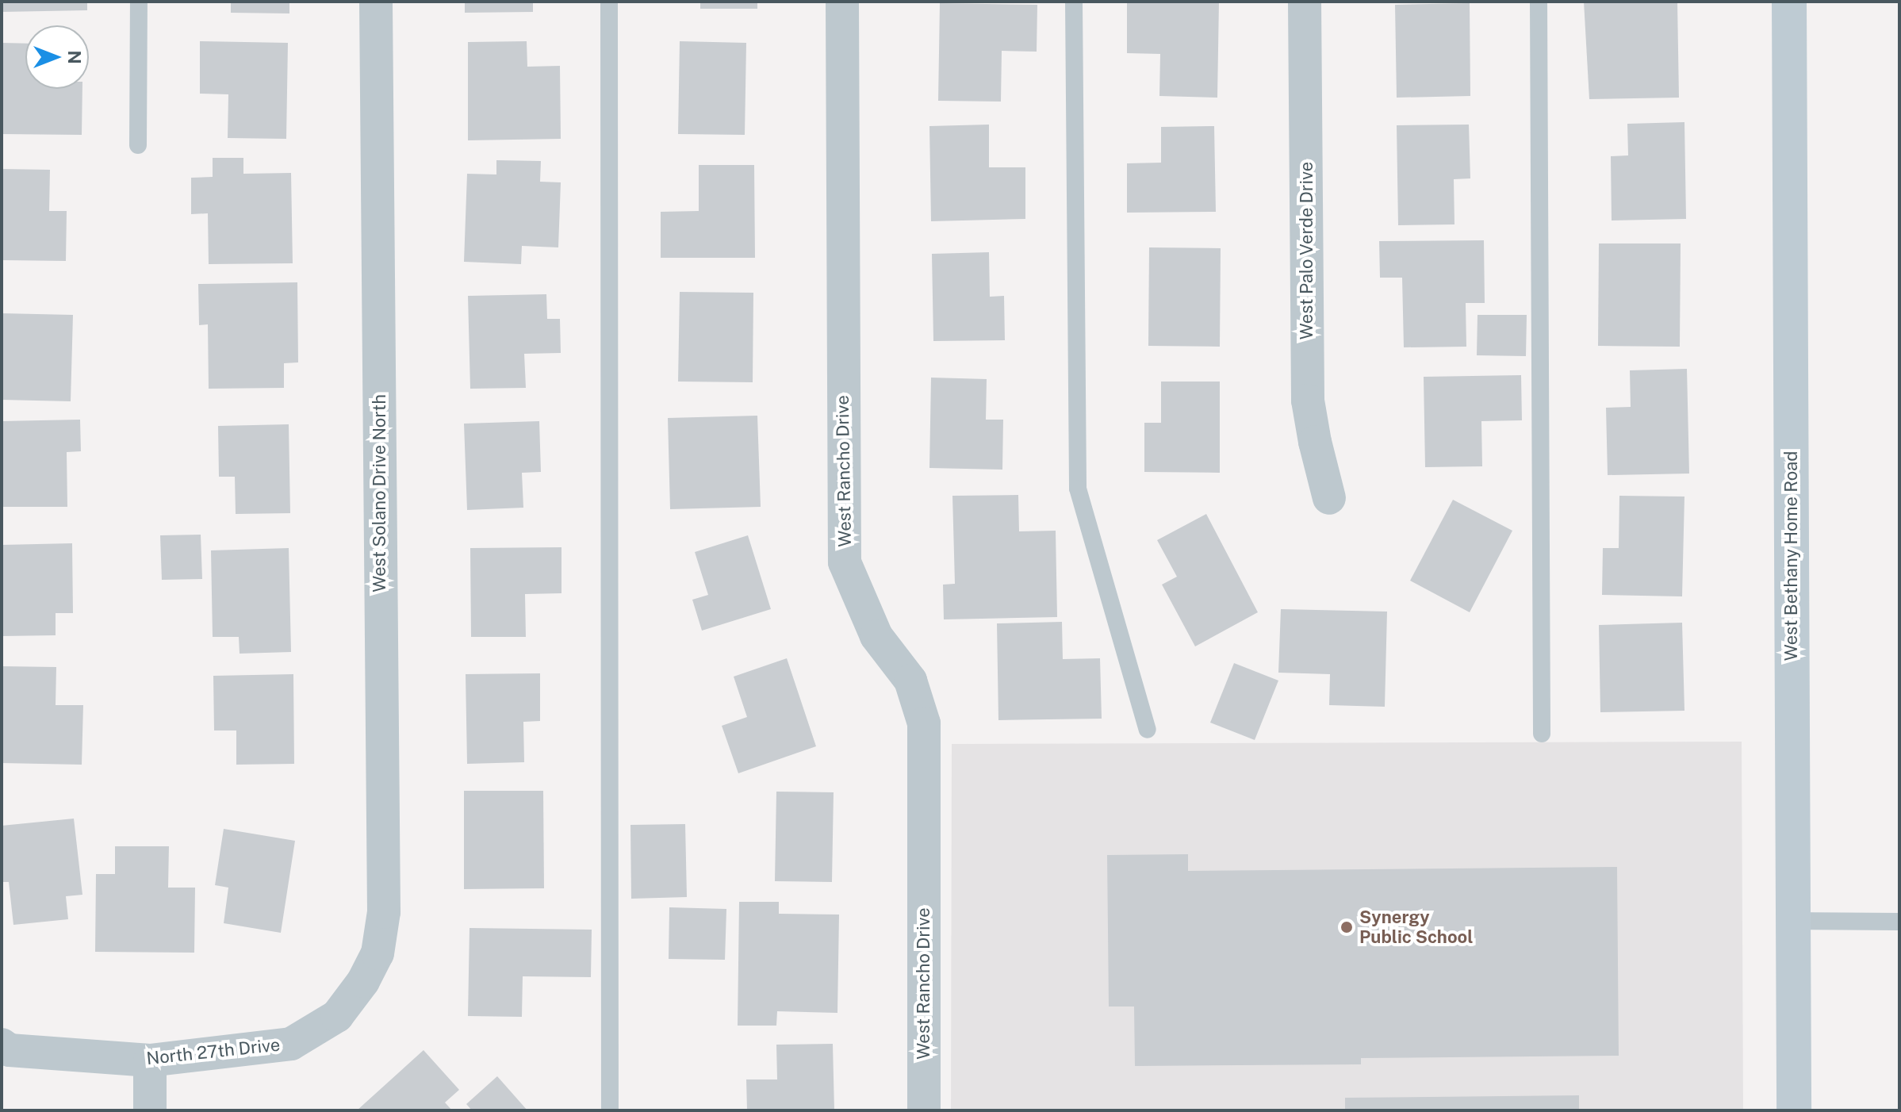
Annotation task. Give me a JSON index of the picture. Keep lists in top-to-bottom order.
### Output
{
  "streets": {
    "main road": ["West Bethany Home Road"],
    "street": [
      "West Palo Verde Drive",
      "West Rancho Drive",
      "West Solano Drive North",
      "North 27th Drive"
    ]
  },
  "crossings": [
    ["West Solano Drive North", "North 27th Drive"]
  ],
  "places": ["Synergy Public School"],
  "north": "right"
}
